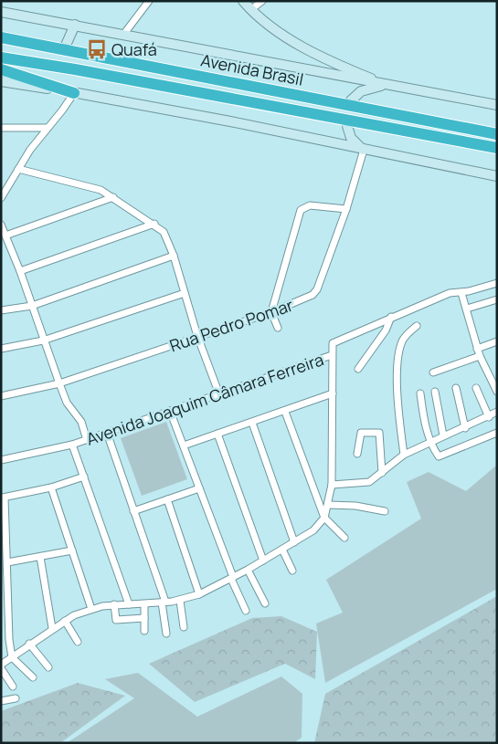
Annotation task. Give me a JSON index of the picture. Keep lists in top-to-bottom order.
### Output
{
  "streets": {
    "highway": ["Avenida Brasil"],
    "street": ["Rua Pedro Pomar", "Avenida Joaquim Câmara Ferreira"]
  },
  "places": {
    "bus stop": ["Quafá"]
  }
}
